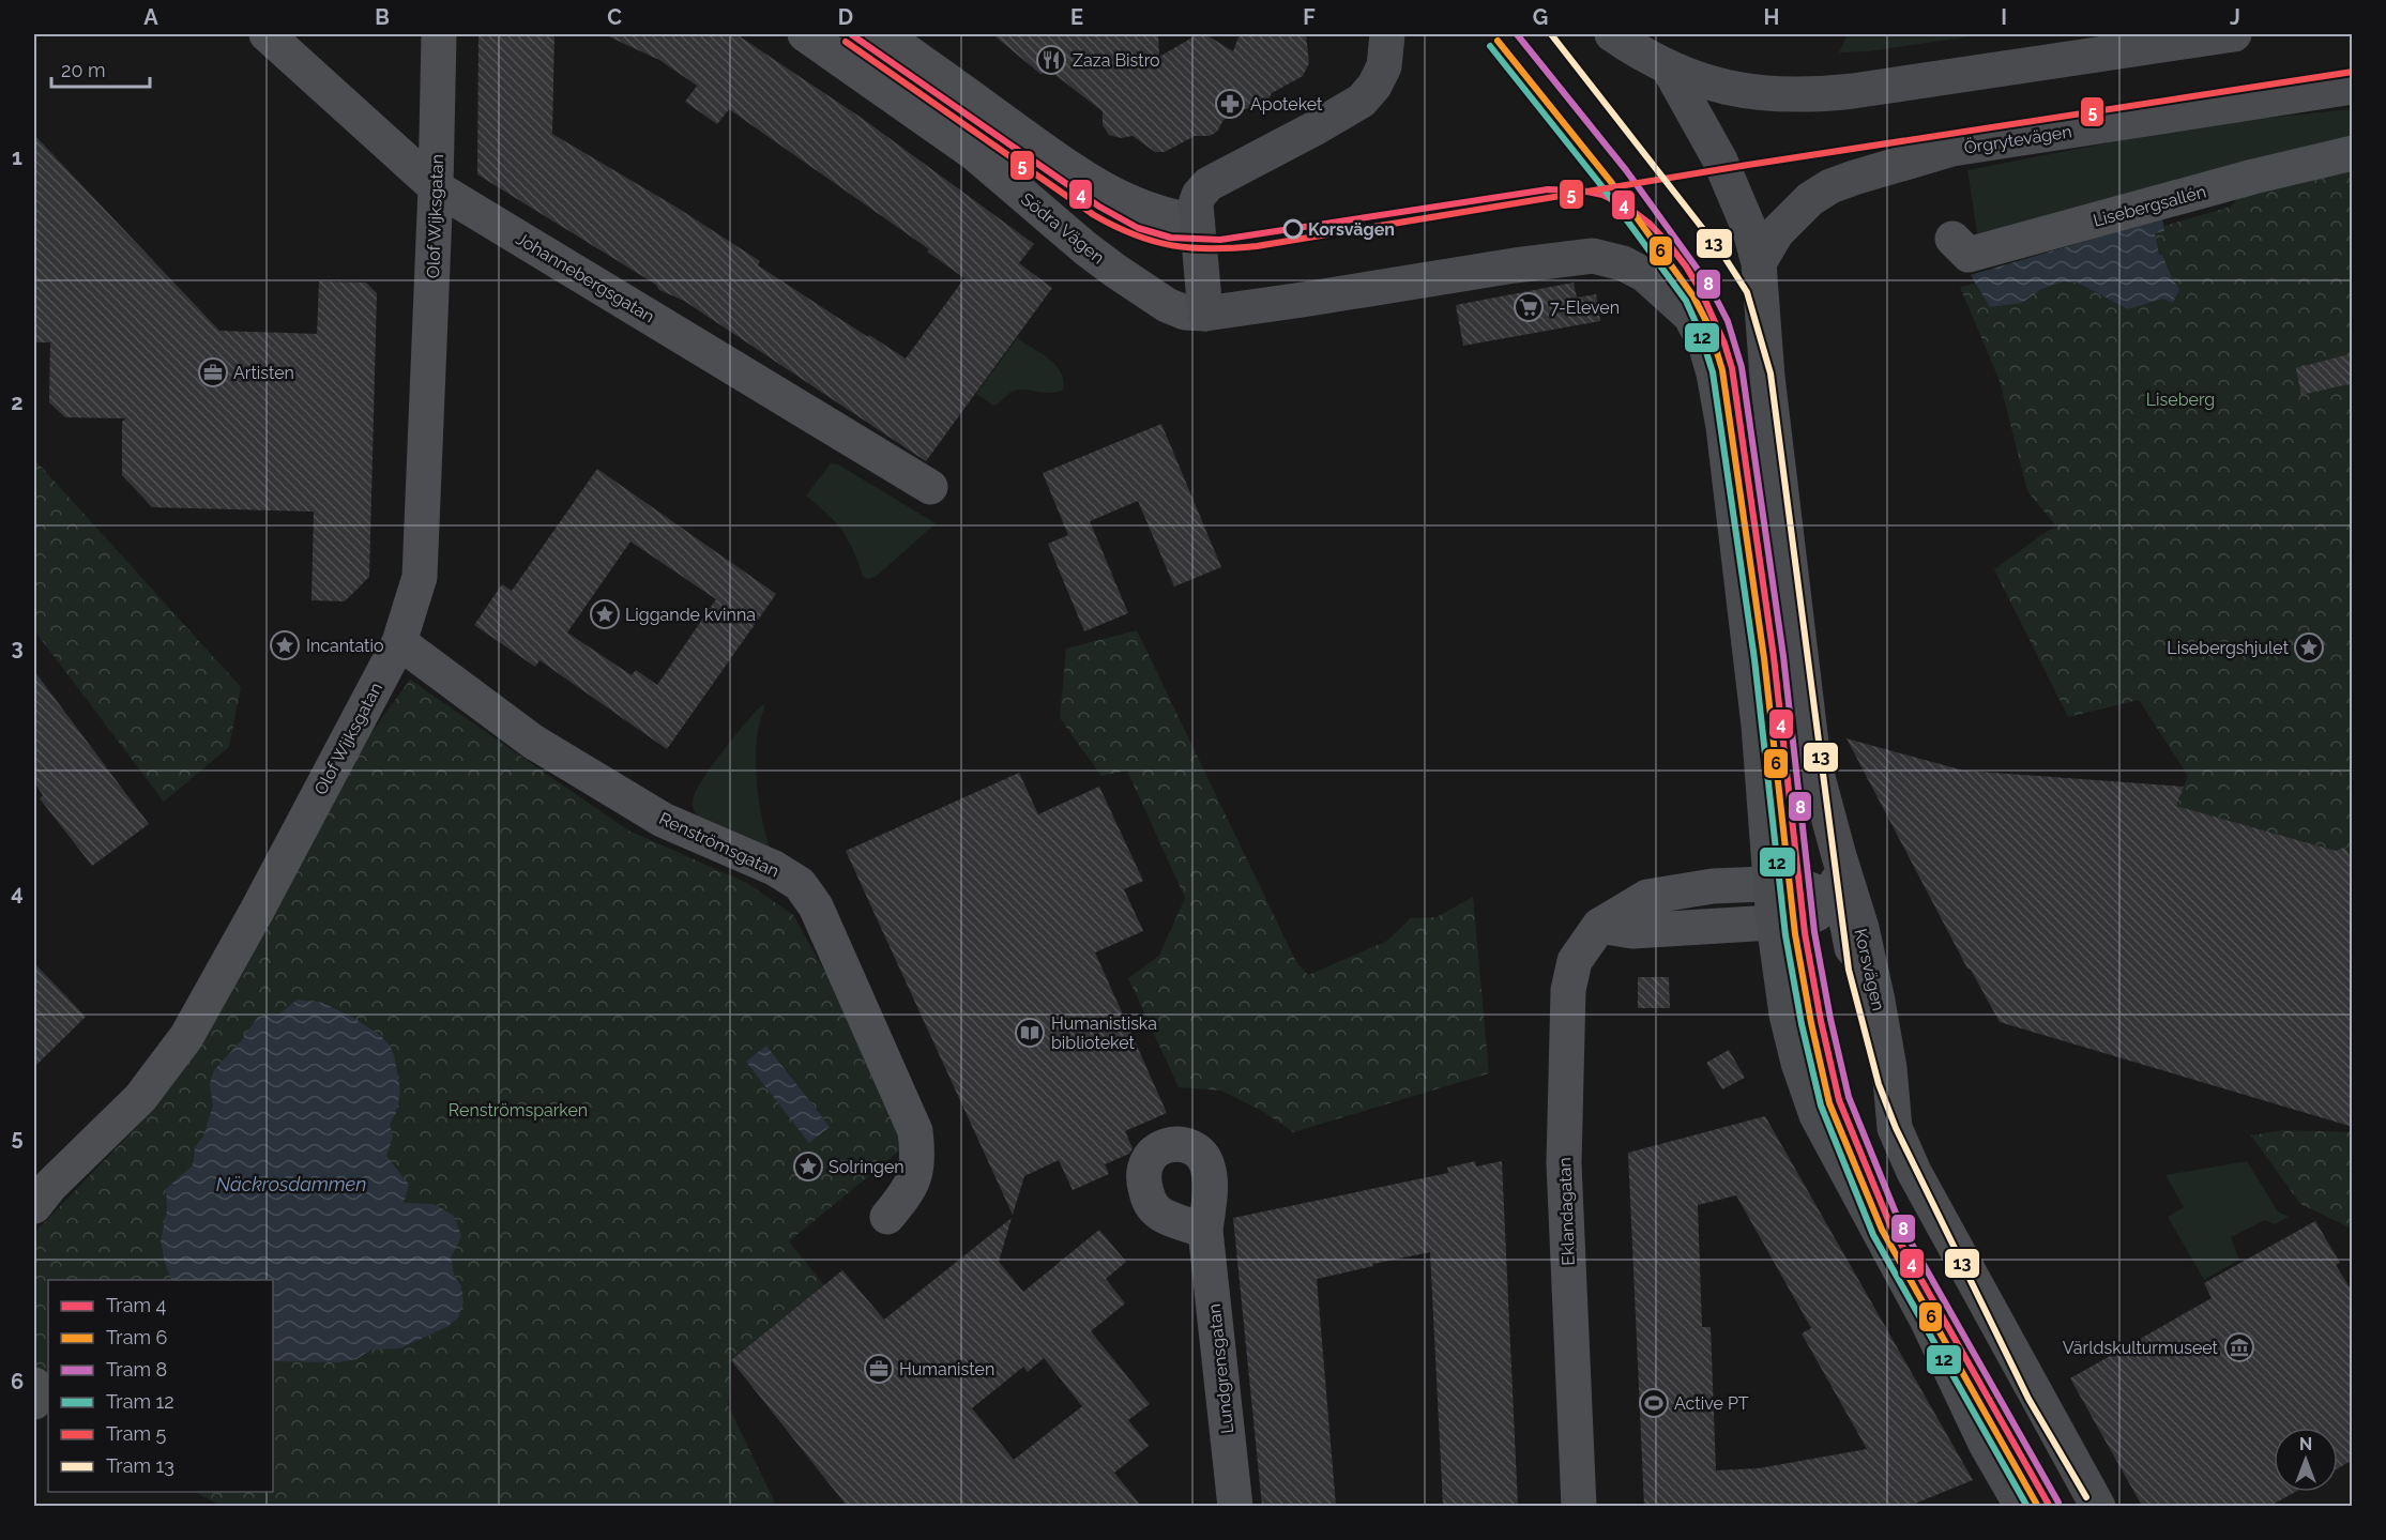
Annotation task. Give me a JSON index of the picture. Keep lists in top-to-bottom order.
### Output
{
  "streets": {
    "main road": ["Örgrytevägen", "Korsvägen"],
    "street": [
      "Lisebergsallén",
      "Olof Wijksgatan",
      "Södra Vägen",
      "Johannebergsgatan",
      "Renströmsgatan",
      "Eklandagatan",
      "Lundgrensgatan"
    ]
  },
  "crossings": [
    ["Örgrytevägen", "Korsvägen"],
    ["Olof Wijksgatan", "Johannebergsgatan"],
    ["Olof Wijksgatan", "Renströmsgatan"]
  ],
  "water": ["Näckrosdammen"],
  "parks": ["Liseberg", "Renströmsparken"],
  "places": {
    "restaurant": ["Zaza Bistro"],
    "pharmacy": ["Apoteket"],
    "other": ["Korsvägen"],
    "supermarket": ["7-Eleven"],
    "office": ["Artisten", "Humanisten"],
    "place": [
      "Liggande kvinna",
      "Incantatio",
      "Lisebergshjulet",
      "Solringen"
    ],
    "library": ["Humanistiska biblioteket"],
    "museum": ["Världskulturmuseet"],
    "sports": ["Active PT"]
  },
  "lines": [
    "tram line 4",
    "tram line 8",
    "tram line 13",
    "tram line 6",
    "tram line 5",
    "tram line 12"
  ],
  "legend": [
    "Tram 4",
    "Tram 6",
    "Tram 8",
    "Tram 12",
    "Tram 5",
    "Tram 13"
  ],
  "scale_bar": "20 m",
  "north": "top",
  "grid": {
    "columns": [
      "A",
      "B",
      "C",
      "D",
      "E",
      "F",
      "G",
      "H",
      "I",
      "J"
    ],
    "rows": [
      "1",
      "2",
      "3",
      "4",
      "5",
      "6"
    ]
  }
}
